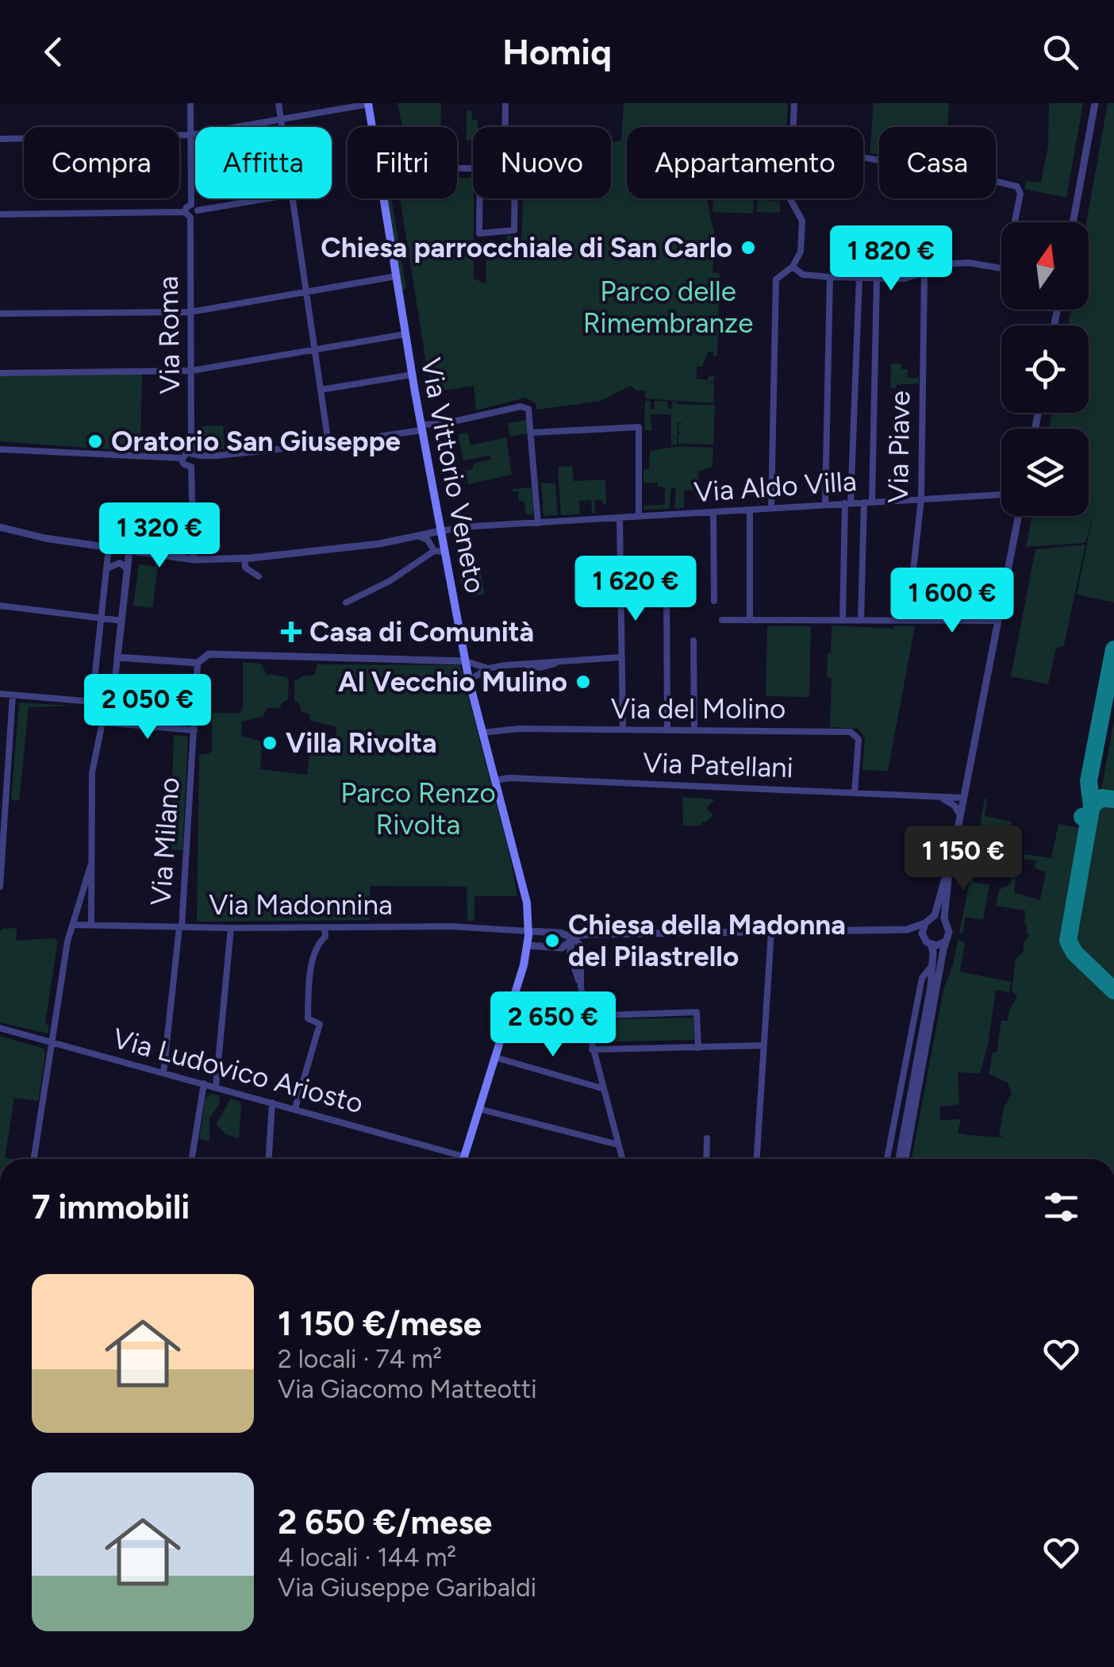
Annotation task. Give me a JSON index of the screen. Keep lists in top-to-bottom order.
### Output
{
  "streets": {
    "main road": ["Via Vittorio Veneto"],
    "street": [
      "Via Roma",
      "Via Piave",
      "Via Aldo Villa",
      "Via del Molino",
      "Via Patellani",
      "Via Milano",
      "Via Madonnina",
      "Via Ludovico Ariosto"
    ]
  },
  "crossings": [
    ["Via Piave", "Via Aldo Villa"],
    ["Via Vittorio Veneto", "Via Aldo Villa"],
    ["Via Vittorio Veneto", "Via del Molino"],
    ["Via Vittorio Veneto", "Via Patellani"],
    ["Via Vittorio Veneto", "Via Madonnina"],
    ["Via Vittorio Veneto", "Via Ludovico Ariosto"],
    ["Via del Molino", "Via Patellani"],
    ["Via Milano", "Via Madonnina"],
    ["Via Milano", "Via Ludovico Ariosto"]
  ],
  "parks": ["Parco delle Rimembranze", "Parco Renzo Rivolta"],
  "places": {
    "other": [
      "Chiesa parrocchiale di San Carlo",
      "Oratorio San Giuseppe",
      "Al Vecchio Mulino",
      "Villa Rivolta",
      "Chiesa della Madonna del Pilastrello"
    ],
    "health": ["Casa di Comunità"]
  },
  "north": "top",
  "page": {
    "header": "Homiq",
    "chip": [
      "Compra",
      "Affitta",
      "Filtri",
      "Nuovo",
      "Appartamento",
      "Casa"
    ],
    "price": [
      "1 820 €",
      "1 320 €",
      "1 620 €",
      "1 600 €",
      "2 050 €",
      "1 150 €",
      "2 650 €"
    ],
    "heading": "7 immobili",
    "list": [
      {
        "name": "1 150 €/mese",
        "note": "2 locali · 74 m² · Via Giacomo Matteotti"
      },
      {
        "name": "2 650 €/mese",
        "note": "4 locali · 144 m² · Via Giuseppe Garibaldi"
      }
    ]
  }
}
